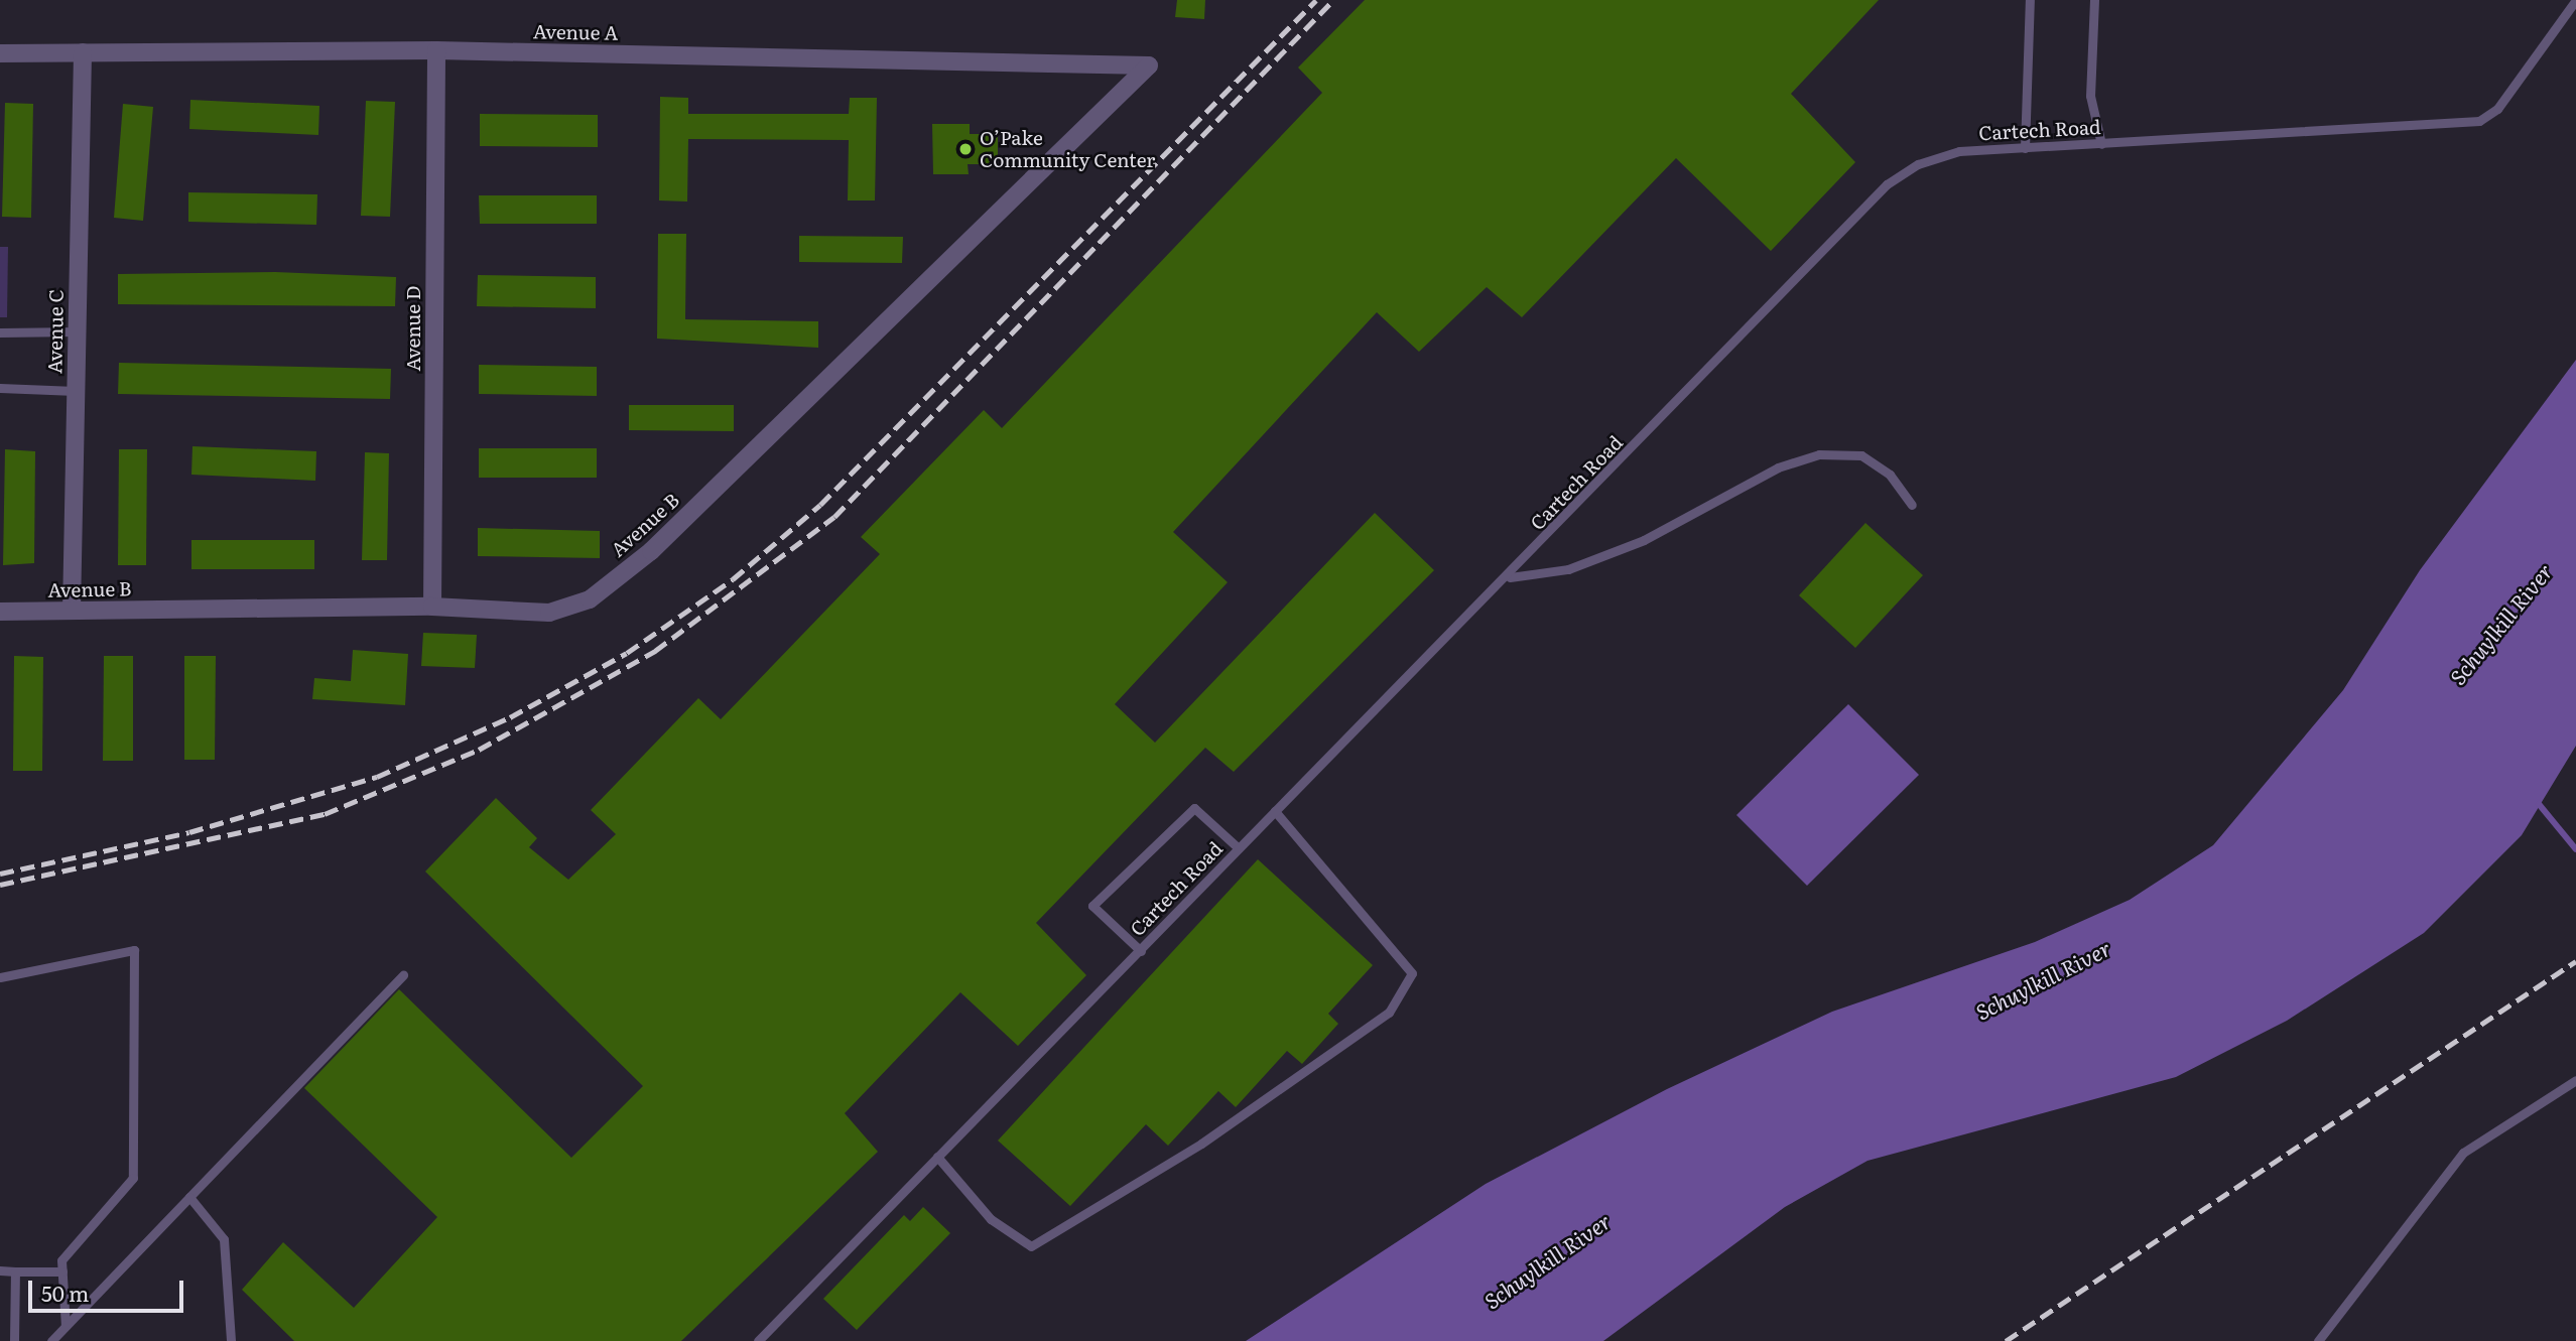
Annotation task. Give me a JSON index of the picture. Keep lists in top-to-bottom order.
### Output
{
  "streets": {
    "street": [
      "Avenue A",
      "Avenue D",
      "Avenue C",
      "Avenue B"
    ],
    "lane": ["Cartech Road"]
  },
  "crossings": [
    ["Avenue A", "Avenue D"],
    ["Avenue A", "Avenue C"],
    ["Avenue A", "Avenue B"],
    ["Avenue D", "Avenue B"],
    ["Avenue C", "Avenue B"]
  ],
  "water": ["Schuylkill River"],
  "places": ["O’Pake Community Center"],
  "scale_bar": "50 m"
}
